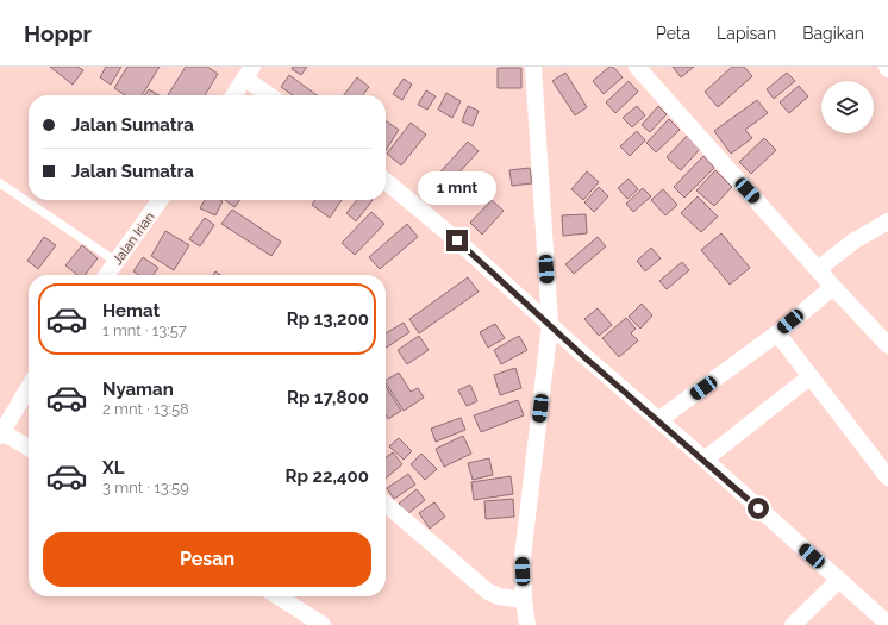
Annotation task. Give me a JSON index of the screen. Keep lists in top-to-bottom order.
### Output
{
  "streets": {
    "street": ["Jalan Irian"]
  },
  "page": {
    "header": "Hoppr",
    "nav": ["Peta", "Lapisan", "Bagikan"],
    "banner": ["Jalan Sumatra", "Jalan Sumatra"],
    "bubble": "1 mnt",
    "list": [
      {
        "name": "Hemat",
        "note": "1 mnt · 13:57",
        "value": "Rp 13,200"
      },
      {
        "name": "Nyaman",
        "note": "2 mnt · 13:58",
        "value": "Rp 17,800"
      },
      {
        "name": "XL",
        "note": "3 mnt · 13:59",
        "value": "Rp 22,400"
      }
    ],
    "buttons": "Pesan"
  }
}
